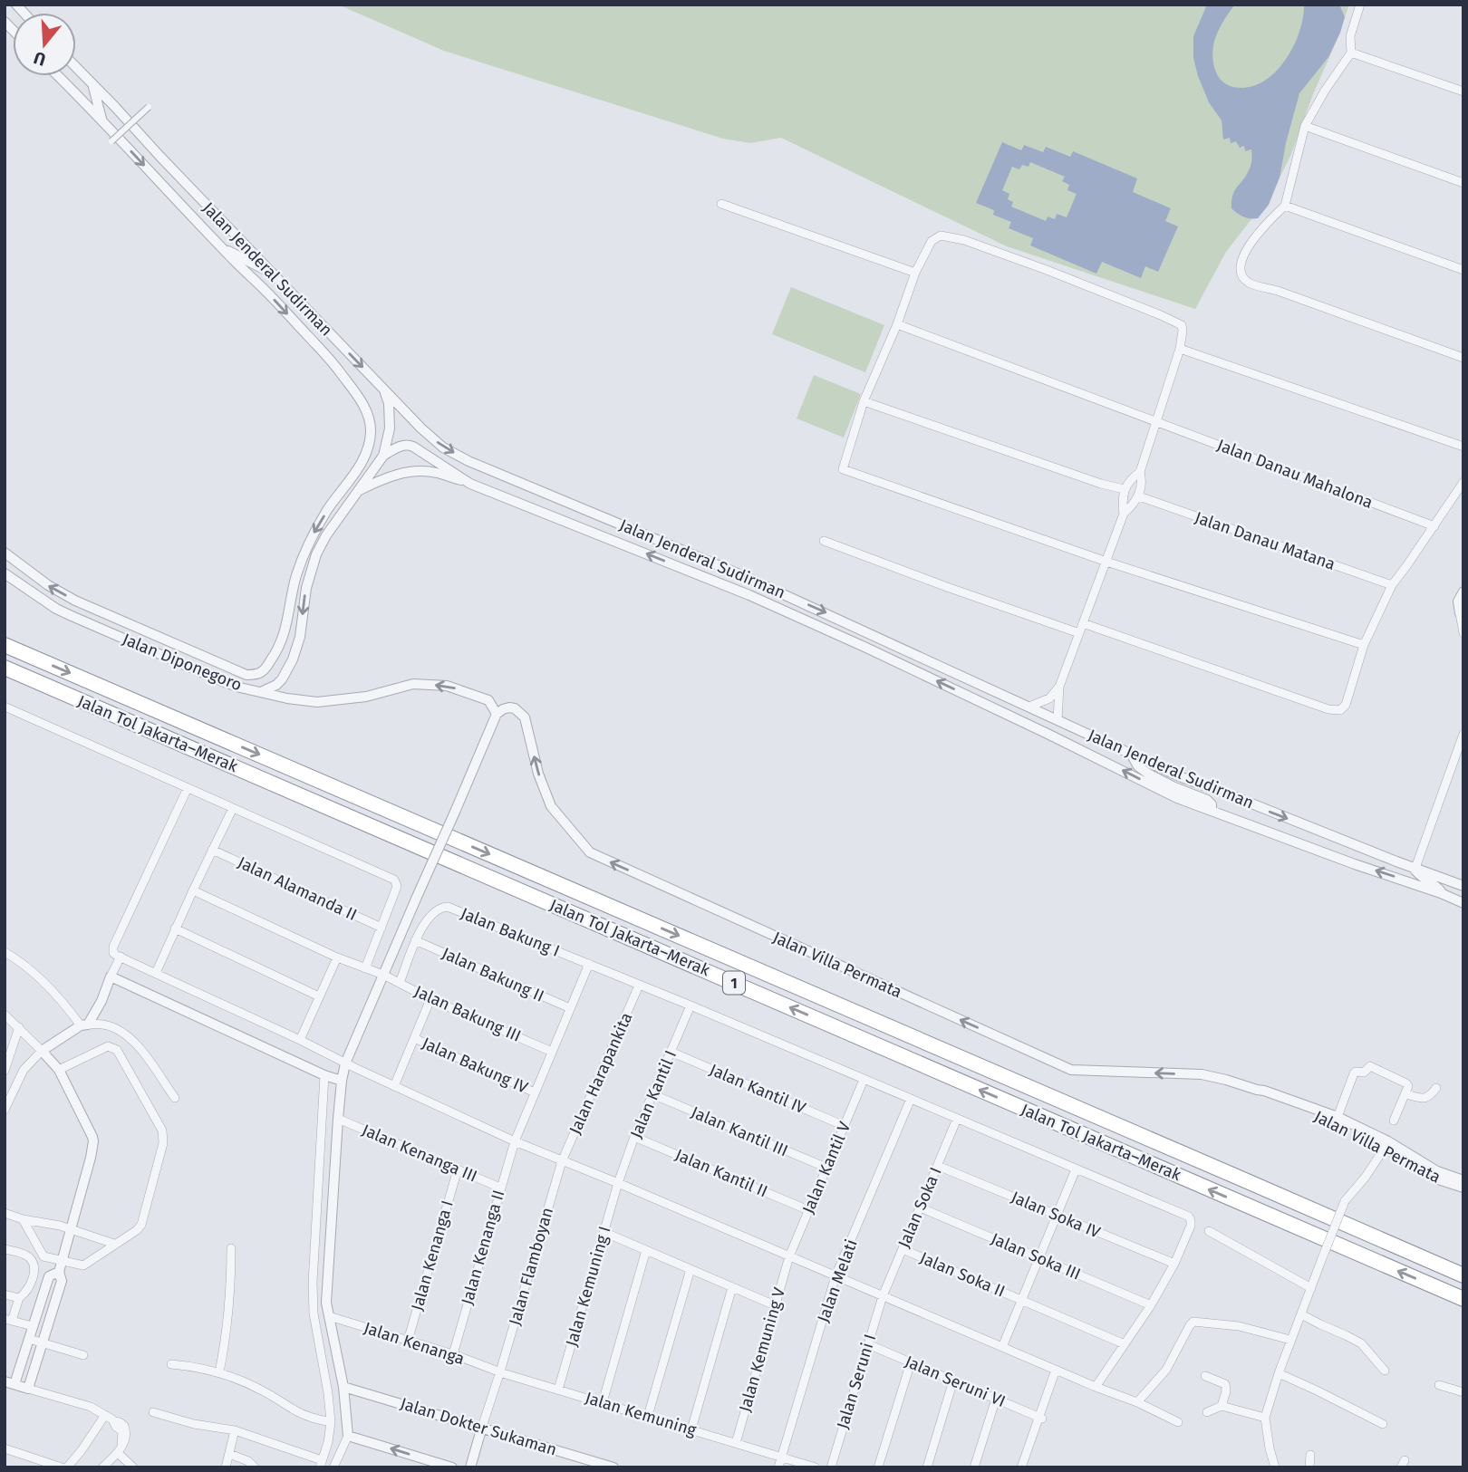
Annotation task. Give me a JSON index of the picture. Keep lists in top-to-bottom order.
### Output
{
  "streets": {
    "highway": ["Jalan Tol Jakarta–Merak", "1"],
    "street": [
      "Jalan Jenderal Sudirman",
      "Jalan Danau Mahalona",
      "Jalan Danau Matana",
      "Jalan Diponegoro",
      "Jalan Alamanda II",
      "Jalan Bakung I",
      "Jalan Villa Permata",
      "Jalan Bakung II",
      "Jalan Bakung III",
      "Jalan Bakung IV",
      "Jalan Harapankita",
      "Jalan Kantil IV",
      "Jalan Kantil I",
      "Jalan Kantil III",
      "Jalan Kenanga III",
      "Jalan Kantil V",
      "Jalan Kantil II",
      "Jalan Soka I",
      "Jalan Soka IV",
      "Jalan Kenanga II",
      "Jalan Kenanga I",
      "Jalan Soka III",
      "Jalan Flamboyan",
      "Jalan Soka II",
      "Jalan Melati",
      "Jalan Kemuning I",
      "Jalan Kenanga",
      "Jalan Kemuning V",
      "Jalan Seruni I",
      "Jalan Seruni VI",
      "Jalan Kemuning",
      "Jalan Dokter Sukaman"
    ]
  },
  "crossings": [
    ["Jalan Jenderal Sudirman", "Jalan Diponegoro"],
    ["Jalan Bakung I", "Jalan Bakung II"],
    ["Jalan Bakung I", "Jalan Bakung III"],
    ["Jalan Bakung I", "Jalan Harapankita"],
    ["Jalan Bakung I", "Jalan Kantil I"],
    ["Jalan Bakung I", "Jalan Kantil V"],
    ["Jalan Bakung I", "Jalan Soka I"],
    ["Jalan Bakung I", "Jalan Soka IV"],
    ["Jalan Bakung I", "Jalan Soka II"],
    ["Jalan Bakung I", "Jalan Melati"],
    ["Jalan Harapankita", "Jalan Flamboyan"],
    ["Jalan Kantil IV", "Jalan Kantil I"],
    ["Jalan Kantil IV", "Jalan Kantil V"],
    ["Jalan Kantil I", "Jalan Kantil III"],
    ["Jalan Kantil I", "Jalan Kantil II"],
    ["Jalan Kantil I", "Jalan Kemuning I"],
    ["Jalan Kantil III", "Jalan Kantil V"],
    ["Jalan Kenanga III", "Jalan Kenanga II"],
    ["Jalan Kenanga III", "Jalan Kenanga I"],
    ["Jalan Kantil V", "Jalan Kantil II"],
    ["Jalan Kantil V", "Jalan Kemuning V"],
    ["Jalan Soka I", "Jalan Soka IV"],
    ["Jalan Soka I", "Jalan Soka III"],
    ["Jalan Soka I", "Jalan Soka II"],
    ["Jalan Soka I", "Jalan Seruni I"],
    ["Jalan Soka IV", "Jalan Soka II"],
    ["Jalan Kenanga II", "Jalan Kenanga"],
    ["Jalan Kenanga I", "Jalan Kenanga"],
    ["Jalan Soka III", "Jalan Soka II"],
    ["Jalan Flamboyan", "Jalan Kenanga"],
    ["Jalan Flamboyan", "Jalan Kemuning"],
    ["Jalan Flamboyan", "Jalan Dokter Sukaman"],
    ["Jalan Melati", "Jalan Kemuning"],
    ["Jalan Kemuning I", "Jalan Kemuning"],
    ["Jalan Kenanga", "Jalan Kemuning"],
    ["Jalan Kemuning V", "Jalan Kemuning"],
    ["Jalan Seruni I", "Jalan Seruni VI"]
  ],
  "one_way": ["Jalan Villa Permata"],
  "north": "bottom"
}
